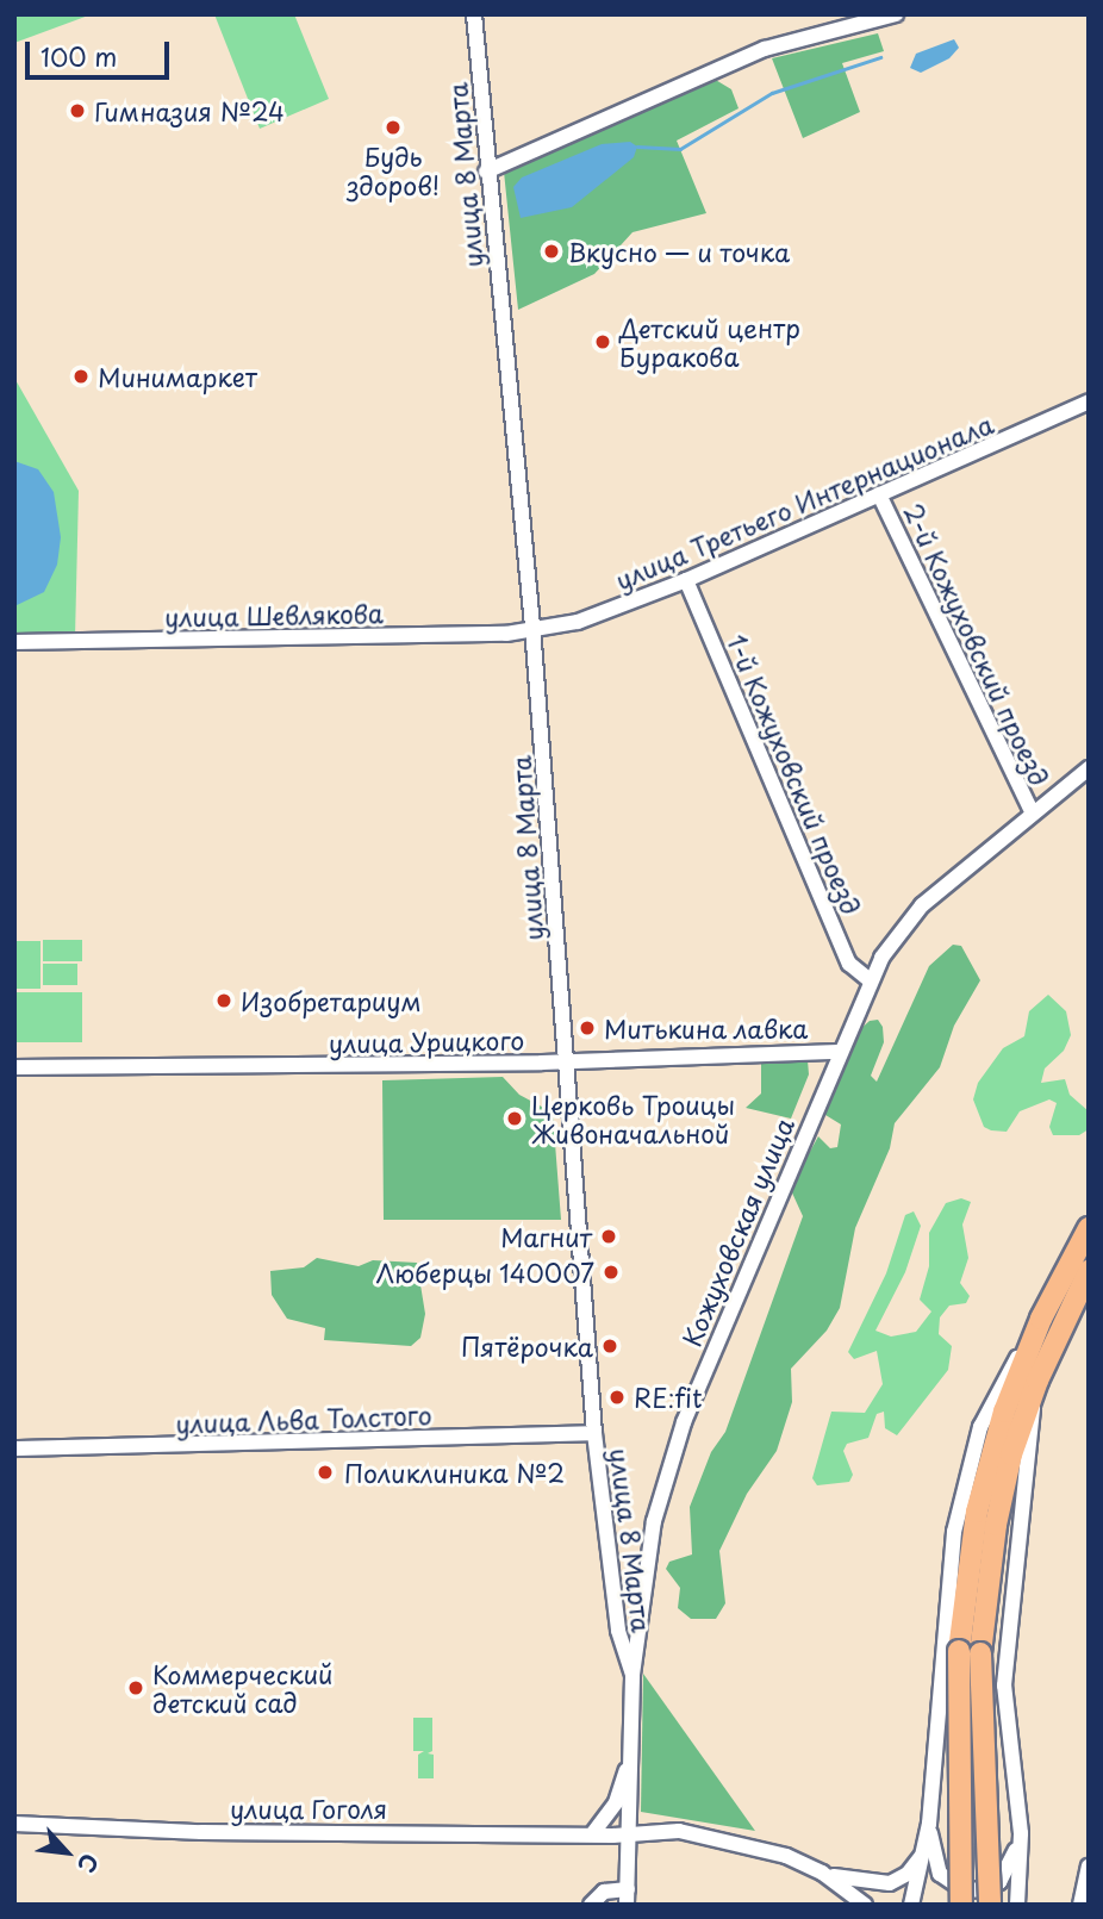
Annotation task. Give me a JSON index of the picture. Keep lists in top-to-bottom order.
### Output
{
  "streets": {
    "street": [
      "улица 8 Марта",
      "улица Третьего Интернационала",
      "улица Шевлякова",
      "2-й Кожуховский проезд",
      "1-й Кожуховский проезд",
      "улица Урицкого",
      "Кожуховская улица",
      "улица Льва Толстого",
      "улица Гоголя"
    ]
  },
  "crossings": [
    ["улица 8 Марта", "улица Третьего Интернационала"],
    ["улица 8 Марта", "улица Шевлякова"],
    ["улица 8 Марта", "улица Урицкого"],
    ["улица 8 Марта", "Кожуховская улица"],
    ["улица 8 Марта", "улица Льва Толстого"],
    ["улица Третьего Интернационала", "улица Шевлякова"],
    ["улица Третьего Интернационала", "2-й Кожуховский проезд"],
    ["улица Третьего Интернационала", "1-й Кожуховский проезд"],
    ["2-й Кожуховский проезд", "Кожуховская улица"],
    ["1-й Кожуховский проезд", "Кожуховская улица"],
    ["улица Урицкого", "Кожуховская улица"]
  ],
  "places": [
    "Гимназия №24",
    "Будь здоров!",
    "Вкусно — и точка",
    "Детский центр Буракова",
    "Минимаркет",
    "Изобретариум",
    "Митькина лавка",
    "Церковь Троицы Живоначальной",
    "Магнит",
    "Люберцы 140007",
    "Пятёрочка",
    "RE:fit",
    "Поликлиника №2",
    "Коммерческий детский сад"
  ],
  "scale_bar": "100 m",
  "north": "bottom right"
}
